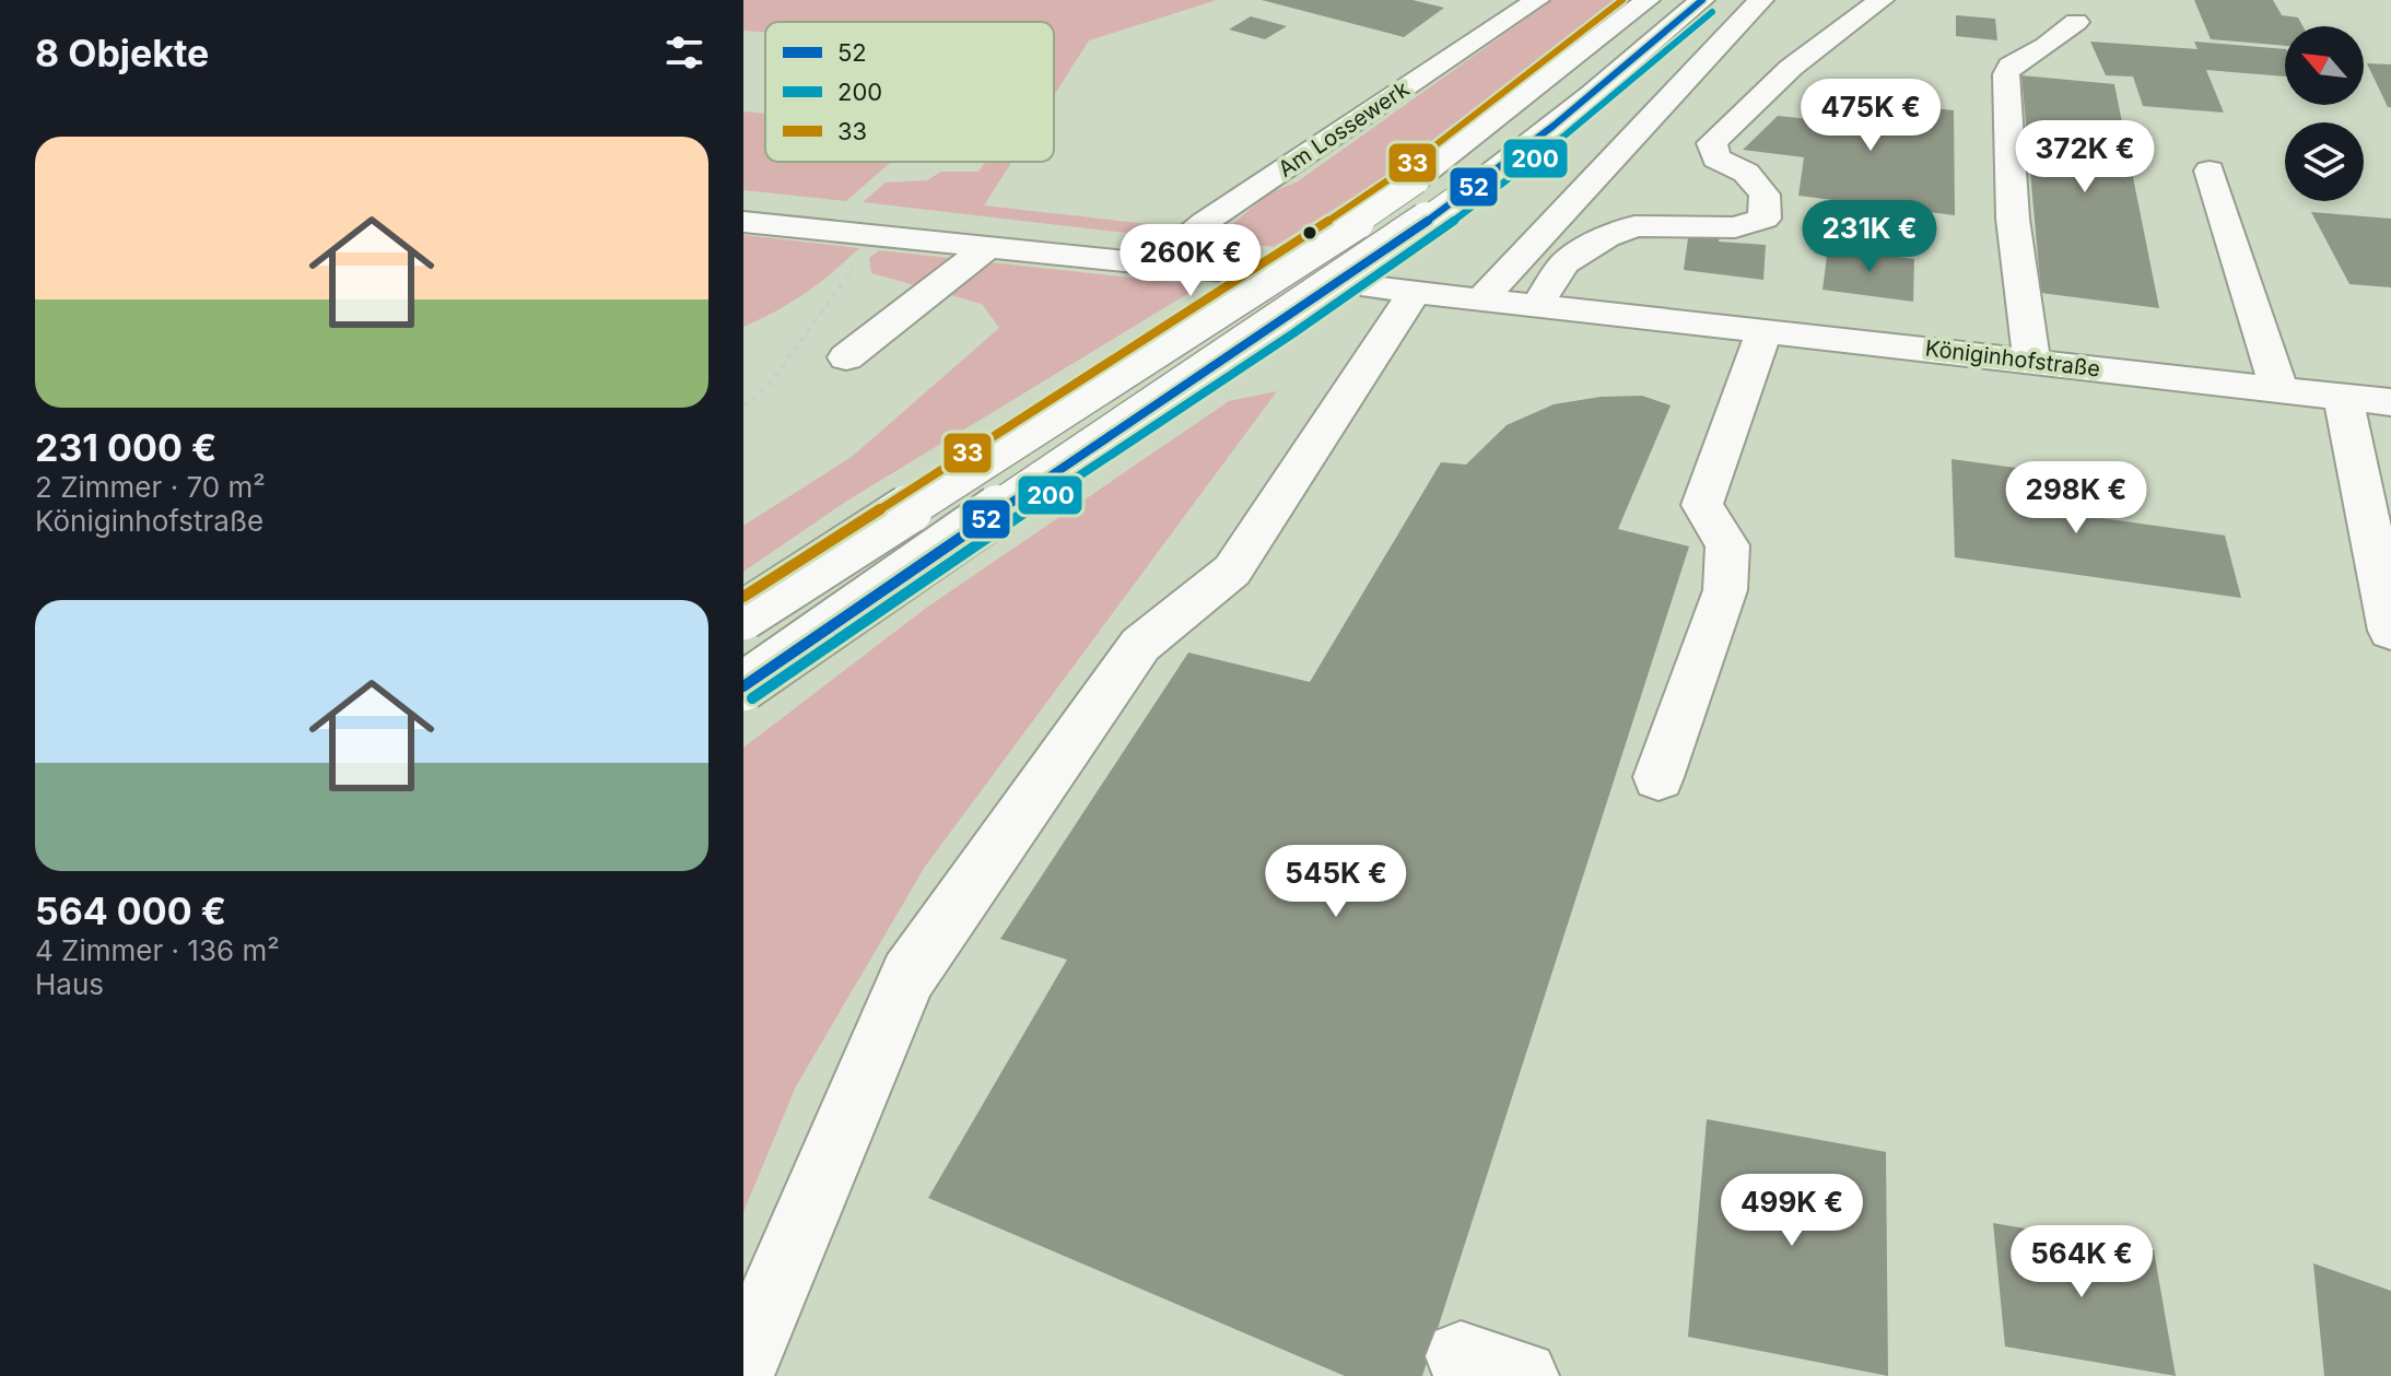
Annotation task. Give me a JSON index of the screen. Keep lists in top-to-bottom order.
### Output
{
  "streets": {
    "main road": ["Am Lossewerk", "Königinhofstraße"]
  },
  "lines": ["transit line 52", "transit line 33", "transit line 200"],
  "legend": ["52", "200", "33"],
  "north": "top left",
  "page": {
    "heading": "8 Objekte",
    "price": [
      "475K €",
      "372K €",
      "231K €",
      "260K €",
      "298K €",
      "545K €",
      "499K €",
      "564K €"
    ],
    "list": [
      {
        "name": "231 000 €",
        "note": "2 Zimmer · 70 m² · Königinhofstraße"
      },
      {
        "name": "564 000 €",
        "note": "4 Zimmer · 136 m² · Haus"
      }
    ]
  }
}
